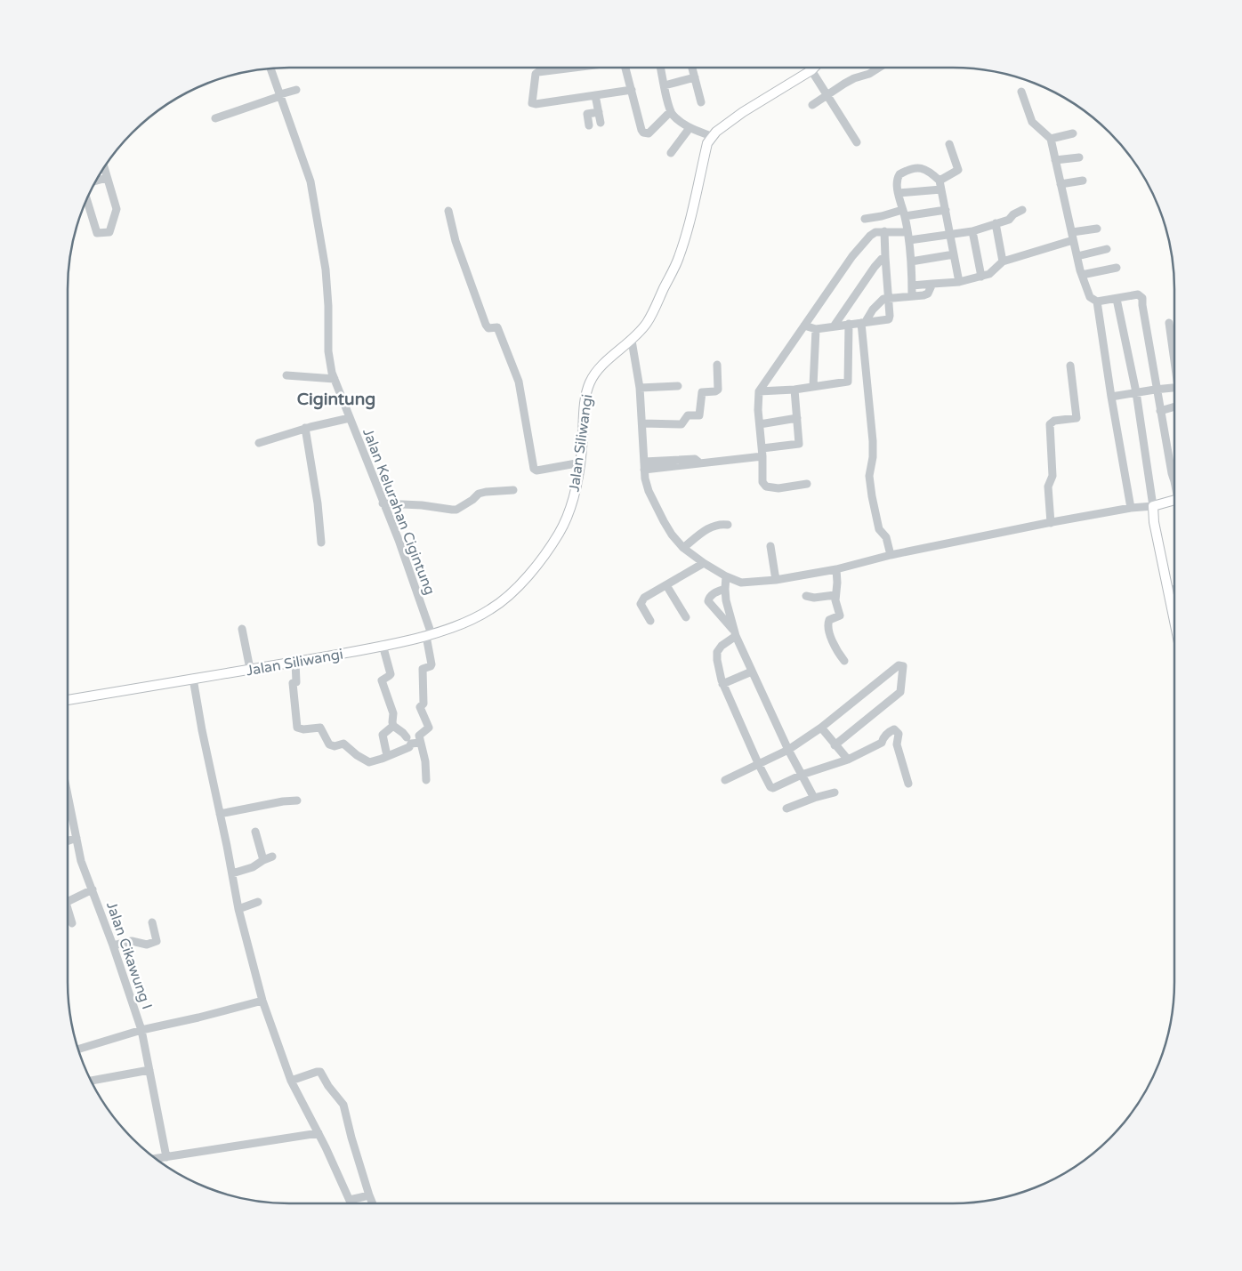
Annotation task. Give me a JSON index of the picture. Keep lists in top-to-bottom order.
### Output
{
  "streets": {
    "main road": ["Jalan Siliwangi"],
    "street": ["Jalan Kelurahan Cigintung", "Jalan Cikawung I"]
  },
  "crossings": [
    ["Jalan Siliwangi", "Jalan Kelurahan Cigintung"]
  ],
  "districts": ["Cigintung"]
}
